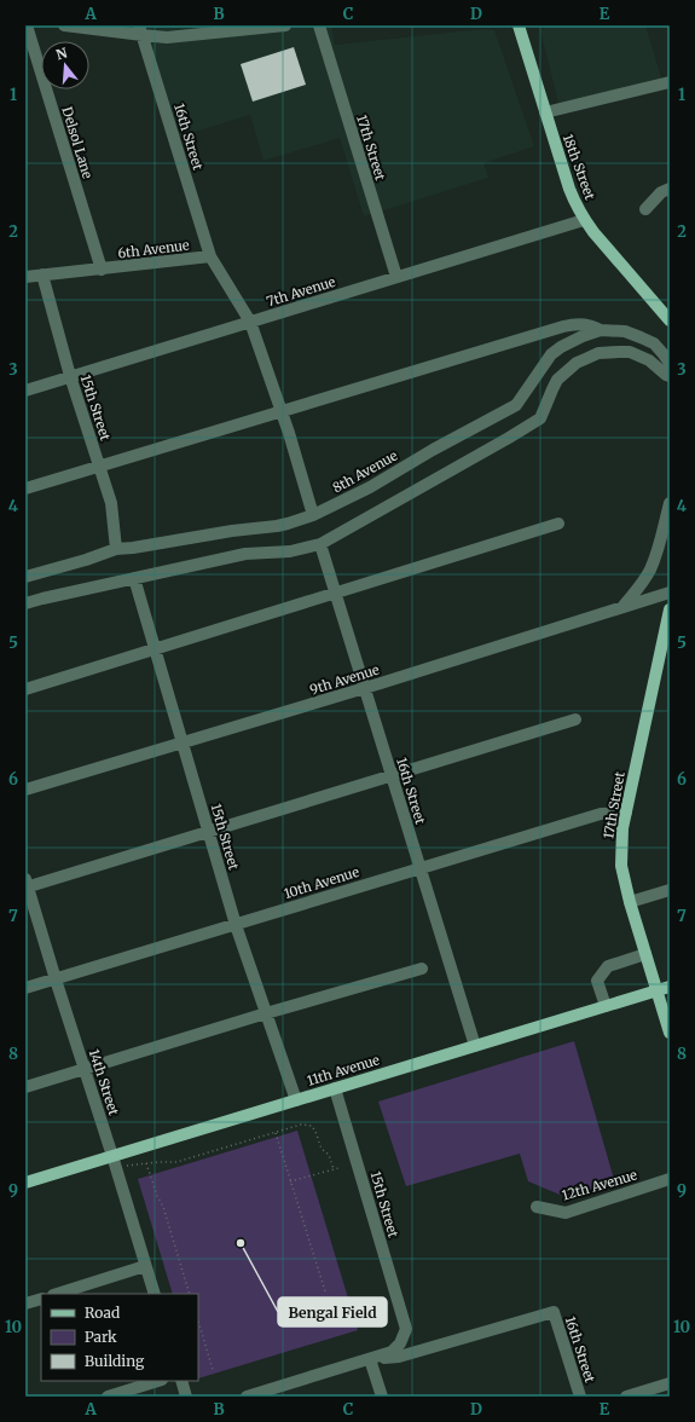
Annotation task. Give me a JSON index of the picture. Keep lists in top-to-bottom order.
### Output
{
  "streets": {
    "main road": ["17th Street", "18th Street", "11th Avenue"],
    "street": [
      "16th Street",
      "Delsol Lane",
      "6th Avenue",
      "7th Avenue",
      "15th Street",
      "8th Avenue",
      "9th Avenue",
      "10th Avenue",
      "14th Street",
      "12th Avenue"
    ]
  },
  "crossings": [
    ["16th Street", "6th Avenue"],
    ["16th Street", "15th Street"],
    ["16th Street", "9th Avenue"],
    ["16th Street", "10th Avenue"],
    ["16th Street", "11th Avenue"],
    ["Delsol Lane", "6th Avenue"],
    ["17th Street", "7th Avenue"],
    ["17th Street", "10th Avenue"],
    ["17th Street", "11th Avenue"],
    ["18th Street", "7th Avenue"],
    ["6th Avenue", "15th Street"],
    ["7th Avenue", "15th Street"],
    ["15th Street", "8th Avenue"],
    ["15th Street", "9th Avenue"],
    ["15th Street", "10th Avenue"],
    ["15th Street", "11th Avenue"],
    ["10th Avenue", "14th Street"],
    ["11th Avenue", "14th Street"]
  ],
  "places": ["Bengal Field"],
  "legend": ["Road", "Park", "Building"],
  "north": "top",
  "grid": {
    "columns": [
      "A",
      "B",
      "C",
      "D",
      "E"
    ],
    "rows": [
      "1",
      "2",
      "3",
      "4",
      "5",
      "6",
      "7",
      "8",
      "9",
      "10"
    ]
  }
}
